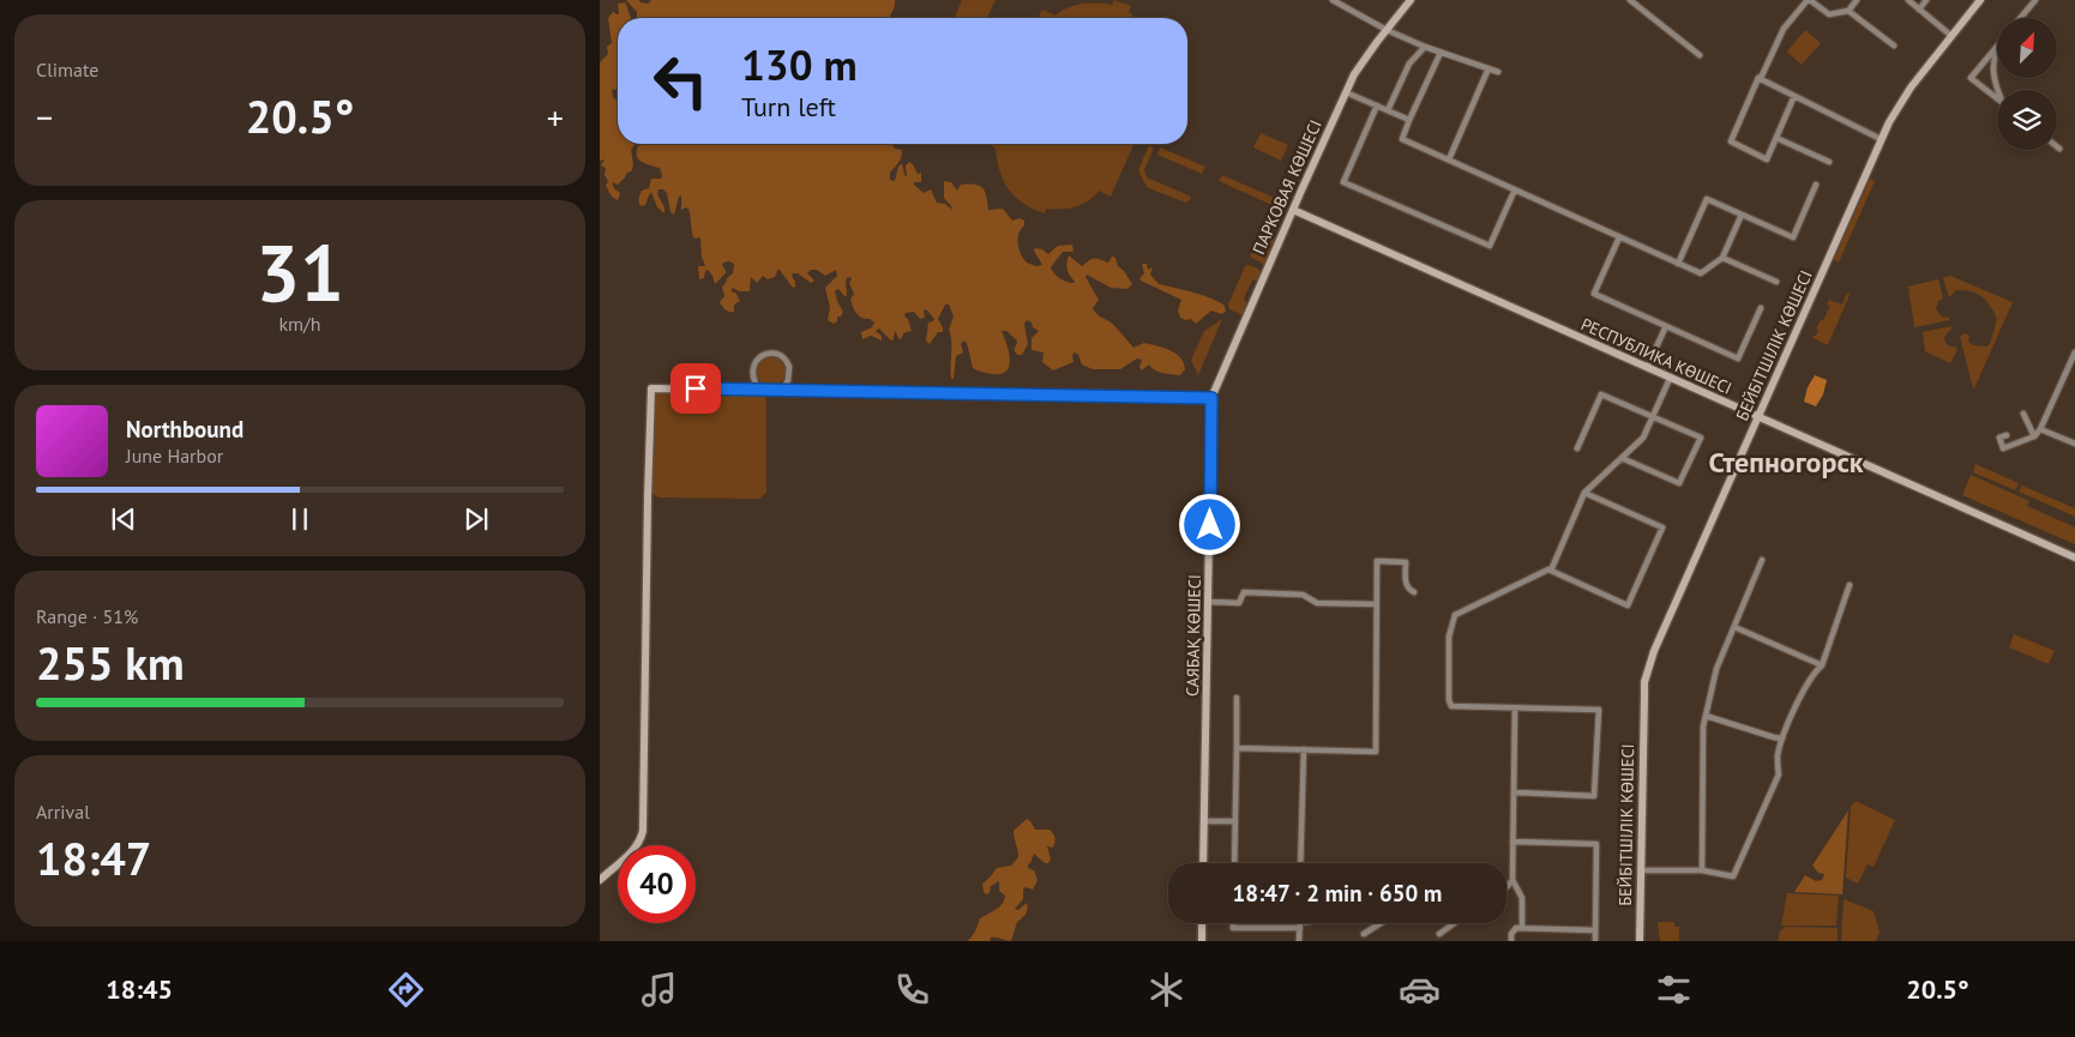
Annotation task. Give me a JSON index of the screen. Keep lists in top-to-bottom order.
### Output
{
  "streets": {
    "street": [
      "ПАРКОВАЯ КӨШЕСІ",
      "БЕЙБІТШІЛІК КӨШЕСІ",
      "РЕСПУБЛИКА КӨШЕСІ",
      "САЯБАҚ КӨШЕСІ"
    ]
  },
  "crossings": [
    ["ПАРКОВАЯ КӨШЕСІ", "РЕСПУБЛИКА КӨШЕСІ"],
    ["ПАРКОВАЯ КӨШЕСІ", "САЯБАҚ КӨШЕСІ"],
    ["БЕЙБІТШІЛІК КӨШЕСІ", "РЕСПУБЛИКА КӨШЕСІ"]
  ],
  "districts": ["Степногорск"],
  "north": "top right",
  "page": {
    "tile": [
      "Climate",
      ["31", "km/h"],
      ["Range · 51%", "255 km"],
      ["Arrival", "18:47"]
    ],
    "turn": ["130 m", "Turn left"],
    "heat": ["−", "20.5°", "+"],
    "song": ["Northbound", "June Harbor"],
    "limit": "40",
    "trip": "18:47 · 2 min · 650 m",
    "tabs": ["18:45", "20.5°"]
  }
}
